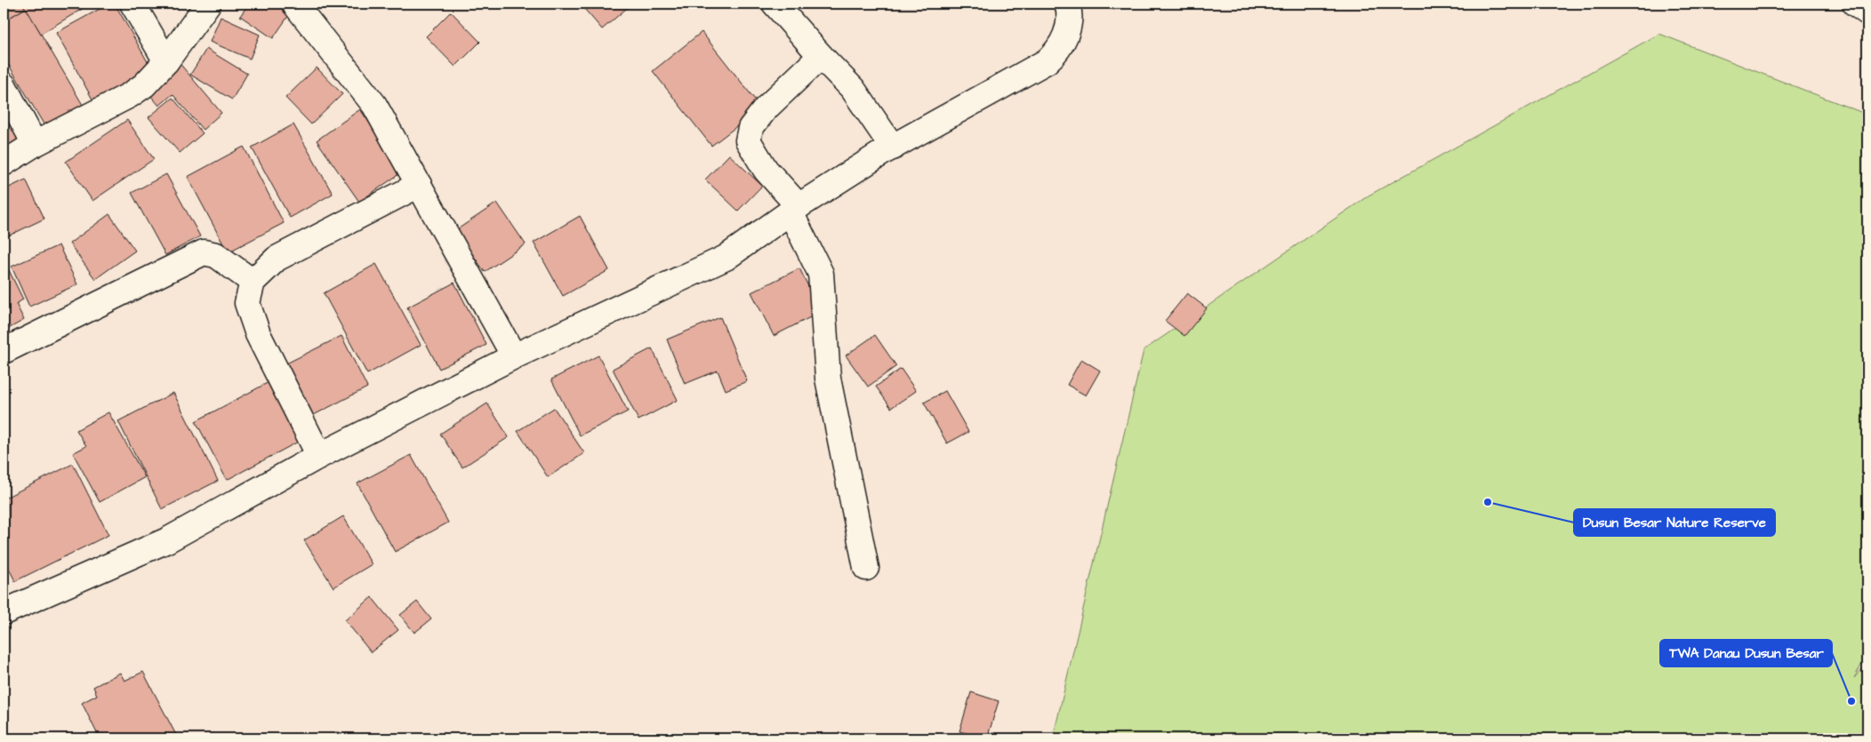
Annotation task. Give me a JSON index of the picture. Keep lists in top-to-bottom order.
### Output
{
  "places": ["Dusun Besar Nature Reserve", "TWA Danau Dusun Besar"]
}
